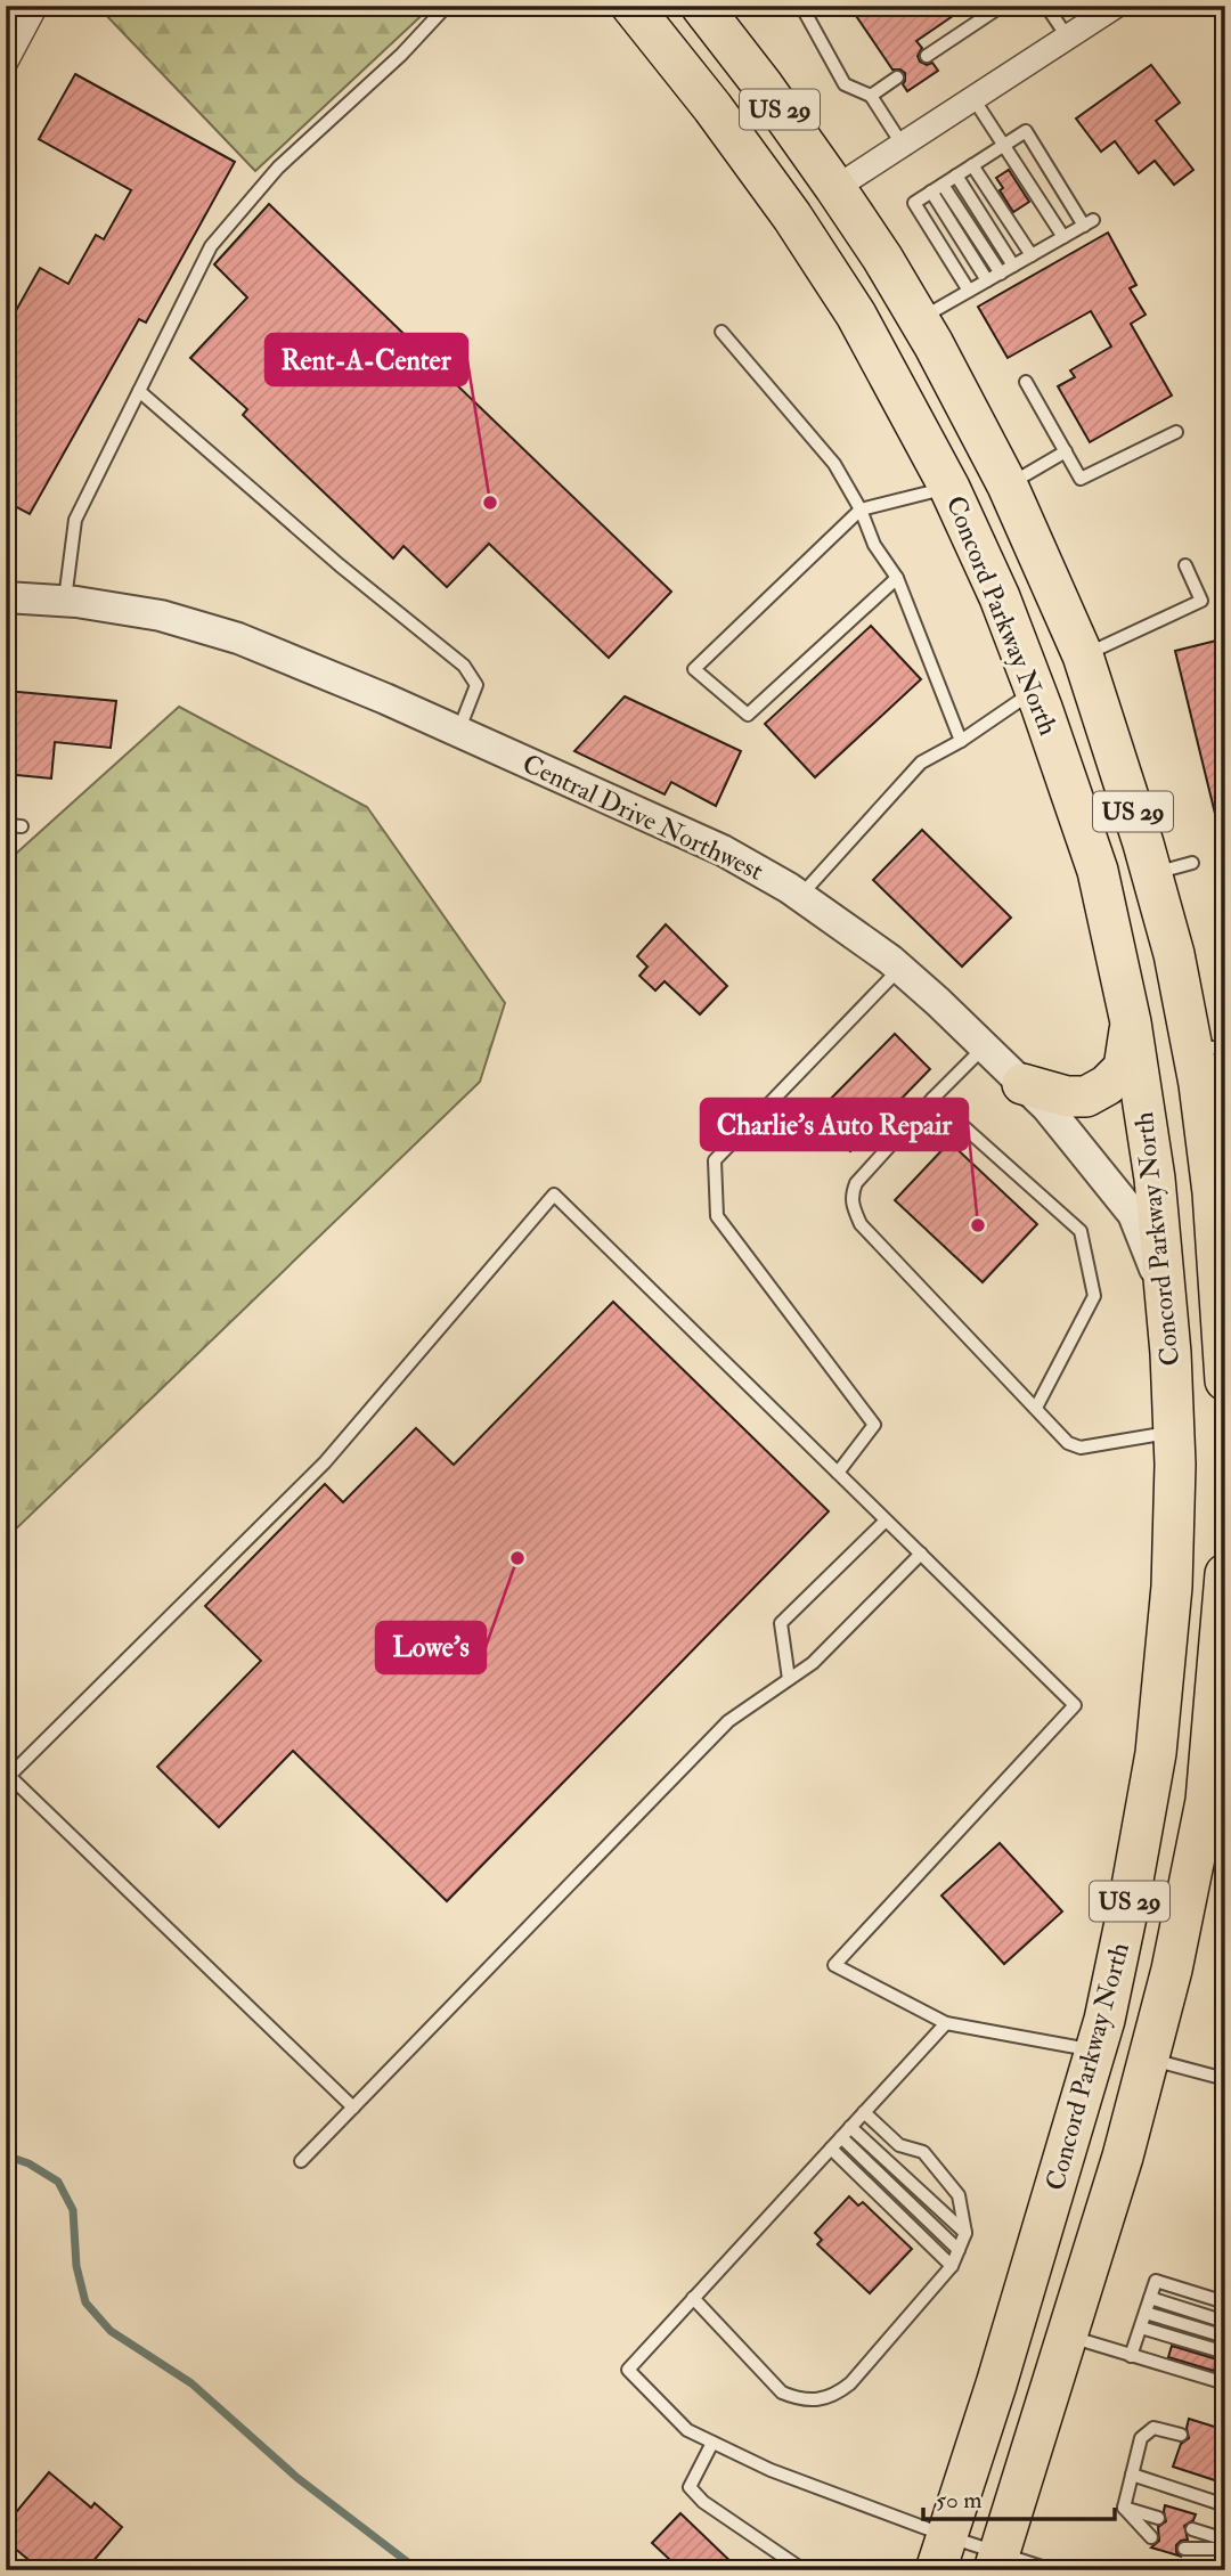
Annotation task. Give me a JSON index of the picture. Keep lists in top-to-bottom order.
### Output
{
  "streets": {
    "highway": ["US 29", "Concord Parkway North"],
    "street": ["Central Drive Northwest"]
  },
  "crossings": [
    ["Concord Parkway North", "Central Drive Northwest"]
  ],
  "places": ["Rent-A-Center", "Charlie's Auto Repair", "Lowe's"],
  "scale_bar": "50 m"
}
